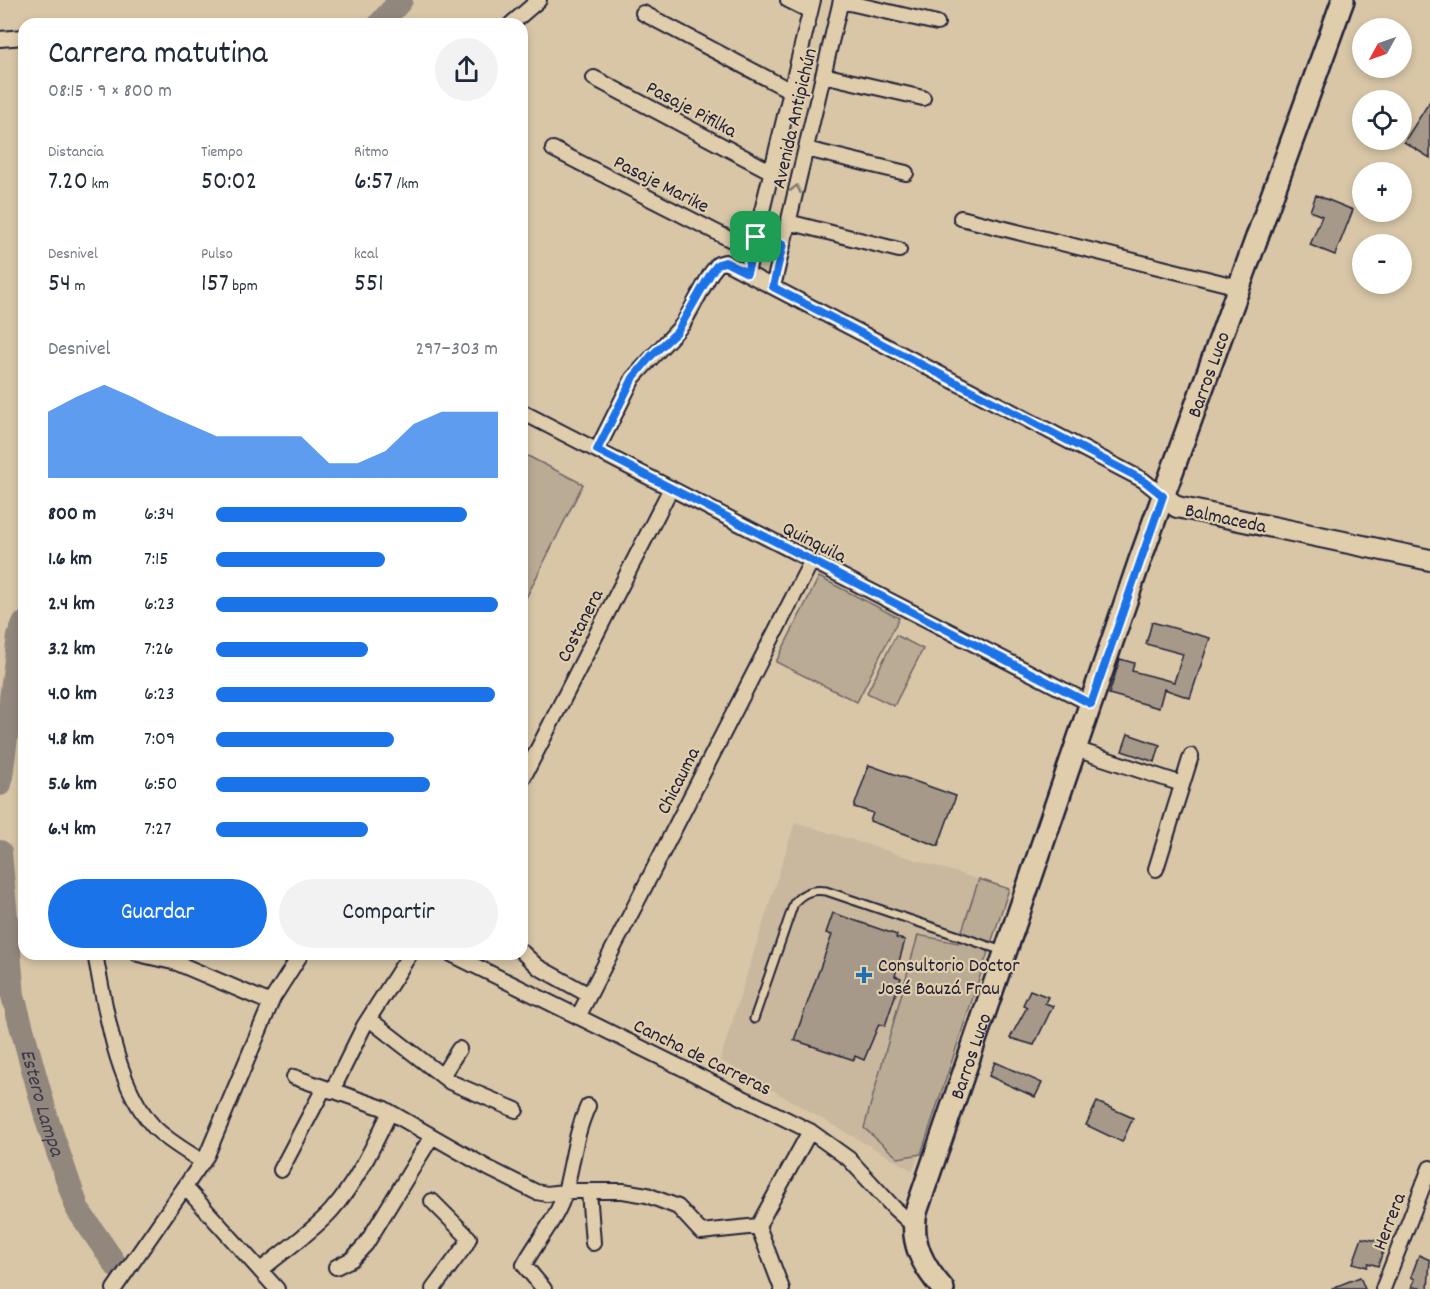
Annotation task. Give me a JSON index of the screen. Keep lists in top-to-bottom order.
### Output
{
  "streets": {
    "main road": ["Barros Luco"],
    "street": [
      "Pasaje Pifilka",
      "Avenida Antipichún",
      "Pasaje Marike",
      "Balmaceda",
      "Quinquila",
      "Costanera",
      "Chicauma",
      "Cancha de Carreras",
      "Herrera"
    ]
  },
  "crossings": [
    ["Pasaje Pifilka", "Avenida Antipichún"],
    ["Avenida Antipichún", "Pasaje Marike"],
    ["Avenida Antipichún", "Balmaceda"],
    ["Barros Luco", "Balmaceda"],
    ["Barros Luco", "Quinquila"],
    ["Barros Luco", "Cancha de Carreras"],
    ["Balmaceda", "Quinquila"],
    ["Quinquila", "Costanera"],
    ["Quinquila", "Chicauma"],
    ["Chicauma", "Cancha de Carreras"]
  ],
  "water": ["Estero Lampa"],
  "places": {
    "health": ["Consultorio Doctor José Bauzá Frau"]
  },
  "north": "bottom left",
  "page": {
    "map_buttons": ["+", "−"],
    "heading": ["Carrera matutina", "08:15 · 9 × 800 m"],
    "stats": [
      ["Distancia", "7.20 km"],
      ["Tiempo", "50:02"],
      ["Ritmo", "6:57 /km"],
      ["Desnivel", "54 m"],
      ["Pulso", "157 bpm"],
      ["kcal", "551"]
    ],
    "chart": ["Desnivel", "297–303 m"],
    "list": [
      {
        "name": "800 m",
        "note": "6:34"
      },
      {
        "name": "1.6 km",
        "note": "7:15"
      },
      {
        "name": "2.4 km",
        "note": "6:23"
      },
      {
        "name": "3.2 km",
        "note": "7:26"
      },
      {
        "name": "4.0 km",
        "note": "6:23"
      },
      {
        "name": "4.8 km",
        "note": "7:09"
      },
      {
        "name": "5.6 km",
        "note": "6:50"
      },
      {
        "name": "6.4 km",
        "note": "7:27"
      }
    ],
    "buttons": ["Guardar", "Compartir"]
  }
}
